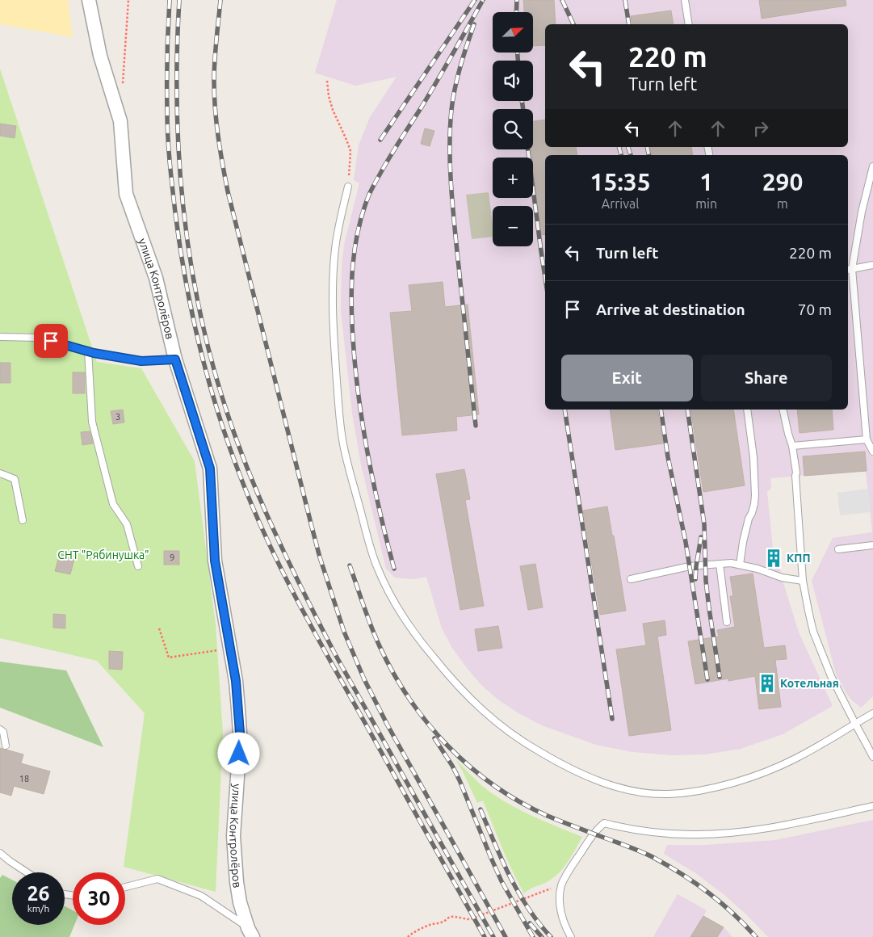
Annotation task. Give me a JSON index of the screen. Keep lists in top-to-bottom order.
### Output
{
  "streets": {
    "street": ["улица Контролёров"]
  },
  "parks": ["СНТ \"Рябинушка\""],
  "places": {
    "building": ["КПП", "Котельная"]
  },
  "house_numbers": ["3", "9", "18"],
  "north": "top right",
  "page": {
    "map_buttons": ["+", "−"],
    "turn": ["220 m", "Turn left"],
    "eta": [
      "15:35",
      "Arrival",
      "1",
      "min",
      "290",
      "m"
    ],
    "list": [
      {
        "name": "Turn left",
        "value": "220 m"
      },
      {
        "name": "Arrive at destination",
        "value": "70 m"
      }
    ],
    "buttons": ["Exit", "Share"],
    "speed": "26 km/h",
    "limit": "30"
  }
}
